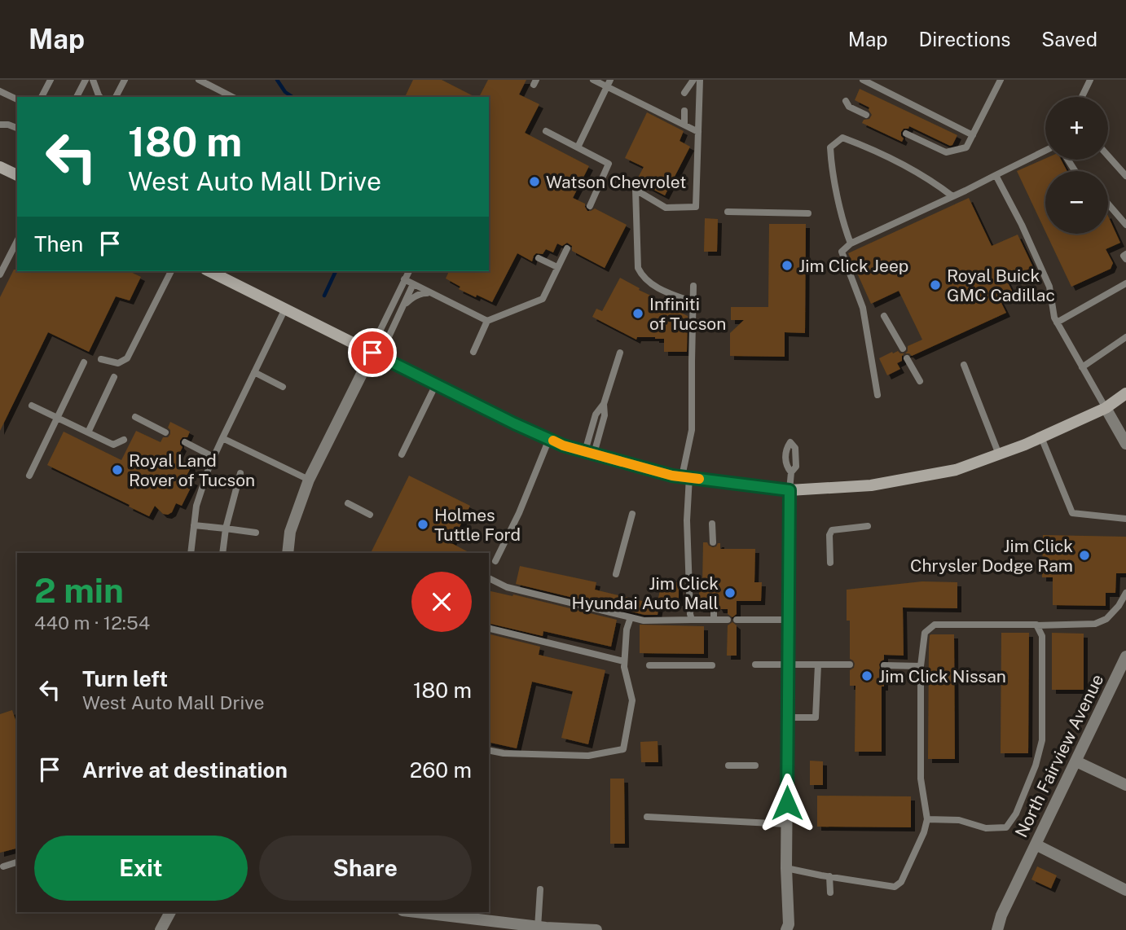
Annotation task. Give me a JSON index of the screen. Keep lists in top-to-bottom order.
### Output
{
  "streets": {
    "street": ["North Fairview Avenue"]
  },
  "places": [
    "Watson Chevrolet",
    "Jim Click Jeep",
    "Royal Buick GMC Cadillac",
    "Infiniti of Tucson",
    "Royal Land Rover of Tucson",
    "Holmes Tuttle Ford",
    "Jim Click Chrysler Dodge Ram",
    "Jim Click Hyundai Auto Mall",
    "Jim Click Nissan"
  ],
  "page": {
    "header": "Map",
    "nav": ["Map", "Directions", "Saved"],
    "map_buttons": ["+", "−"],
    "turn": ["180 m", "West Auto Mall Drive"],
    "then": "Then",
    "heading": ["2 min", "440 m · 12:54"],
    "list": [
      {
        "name": "Turn left",
        "note": "West Auto Mall Drive",
        "value": "180 m"
      },
      {
        "name": "Arrive at destination",
        "value": "260 m"
      }
    ],
    "buttons": ["Exit", "Share"]
  }
}
